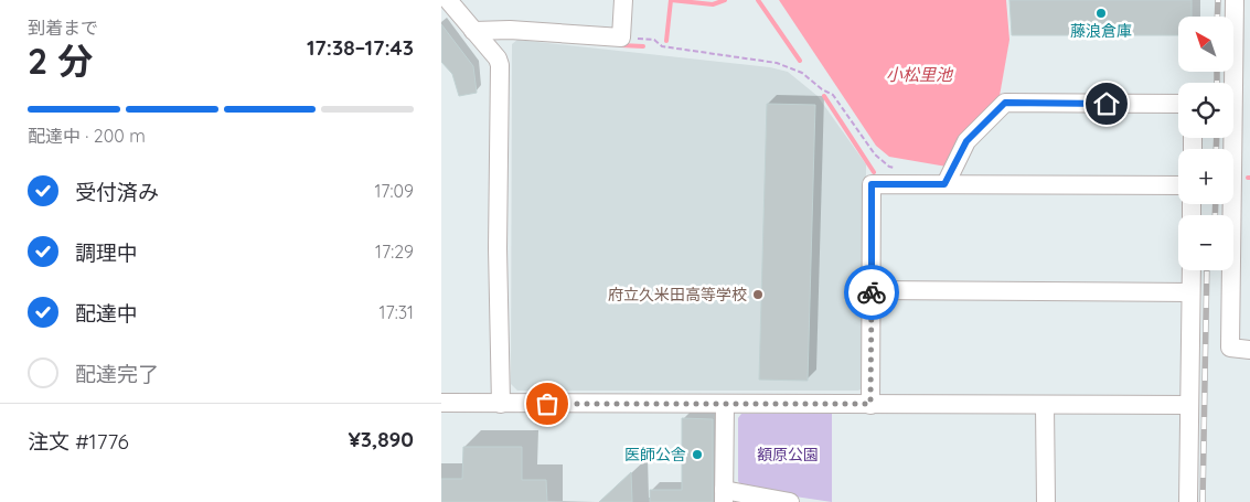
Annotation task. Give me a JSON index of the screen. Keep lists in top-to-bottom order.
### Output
{
  "water": ["小松里池"],
  "parks": ["額原公園"],
  "places": ["藤浪倉庫", "府立久米田高等学校", "医師公舎"],
  "north": "top left",
  "page": {
    "heading": ["2 分", "到着まで", "17:38–17:43"],
    "panel": ["注文 #1776", "¥3,890"],
    "map_buttons": ["+", "−"],
    "bar": "配達中 · 200 m",
    "list": [
      ["受付済み", "17:09"],
      ["調理中", "17:29"],
      ["配達中", "17:31"],
      "配達完了"
    ]
  }
}
